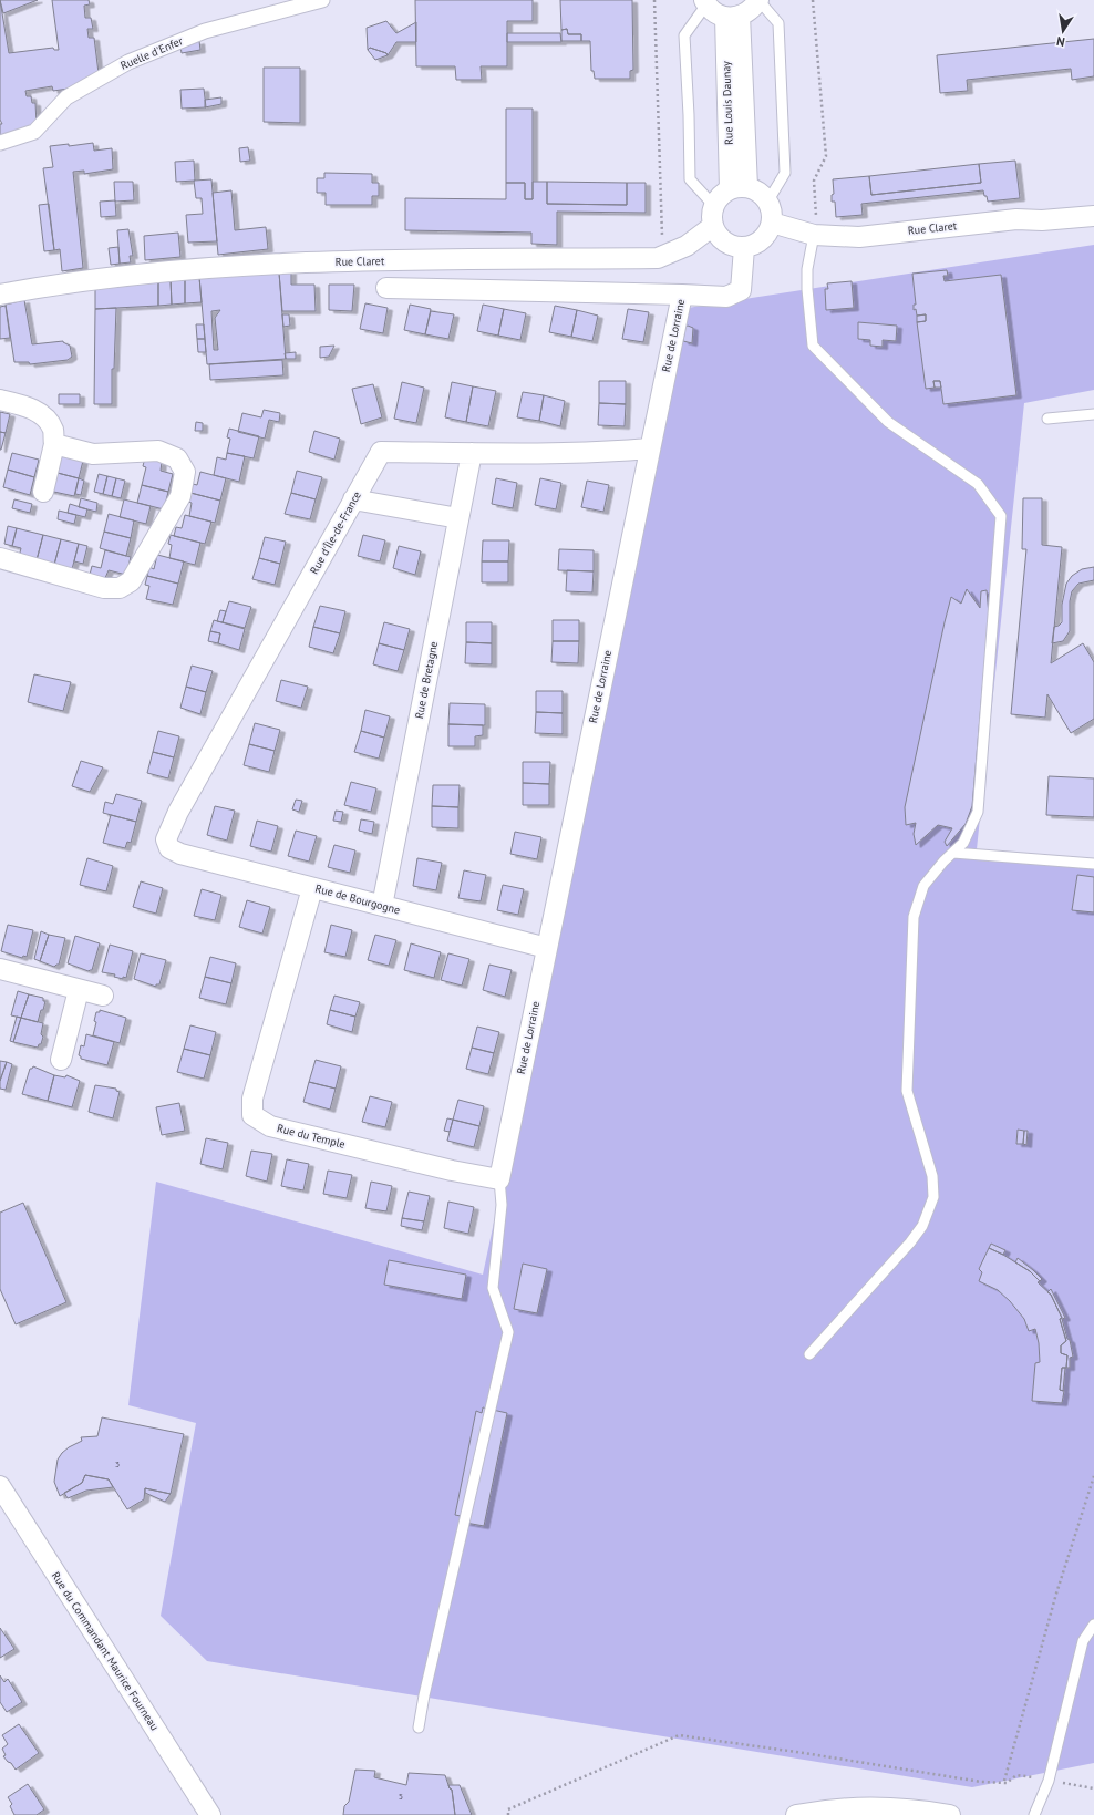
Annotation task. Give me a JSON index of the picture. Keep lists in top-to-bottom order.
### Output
{
  "streets": {
    "street": [
      "Ruelle d'Enfer",
      "Rue Louis Daunay",
      "Rue Claret",
      "Rue de Lorraine",
      "Rue d'Île-de-France",
      "Rue de Bretagne",
      "Rue de Bourgogne",
      "Rue du Temple",
      "Rue du Commandant Maurice Fourneau"
    ]
  },
  "crossings": [
    ["Rue Louis Daunay", "Rue Claret"],
    ["Rue Louis Daunay", "Rue de Lorraine"],
    ["Rue Claret", "Rue de Lorraine"],
    ["Rue de Lorraine", "Rue d'Île-de-France"],
    ["Rue de Lorraine", "Rue de Bourgogne"],
    ["Rue de Lorraine", "Rue du Temple"],
    ["Rue d'Île-de-France", "Rue de Bretagne"],
    ["Rue d'Île-de-France", "Rue de Bourgogne"],
    ["Rue de Bretagne", "Rue de Bourgogne"],
    ["Rue de Bourgogne", "Rue du Temple"]
  ],
  "house_numbers": ["3", "5"],
  "north": "bottom"
}
